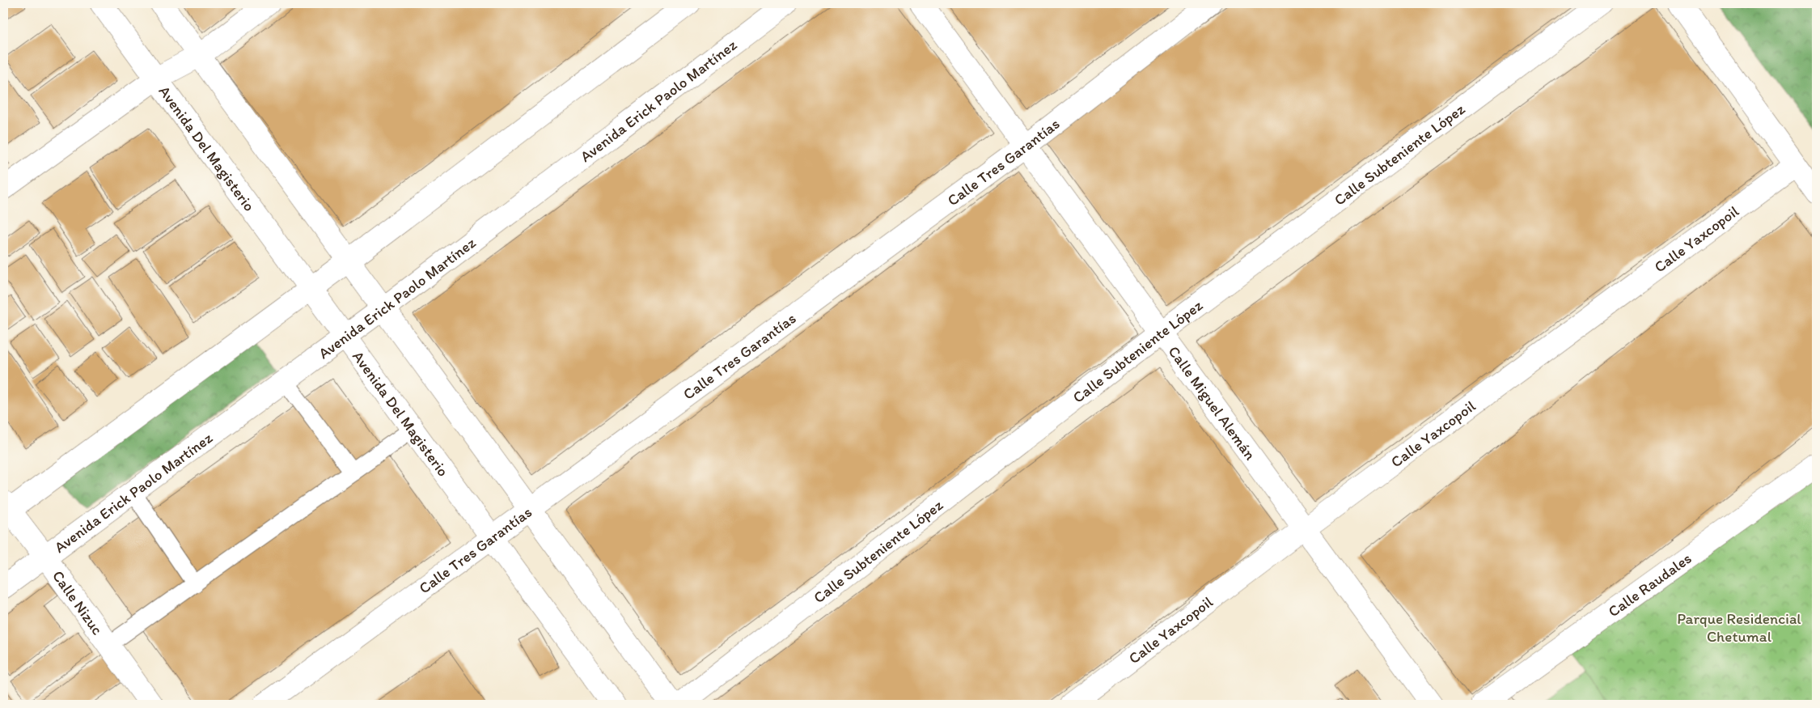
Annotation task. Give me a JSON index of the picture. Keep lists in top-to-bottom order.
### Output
{
  "streets": {
    "street": [
      "Avenida Erick Paolo Martínez",
      "Avenida Del Magisterio",
      "Calle Subteniente López",
      "Calle Tres Garantías",
      "Calle Yaxcopoil",
      "Calle Miguel Alemán",
      "Calle Raudales",
      "Calle Nizuc"
    ]
  },
  "crossings": [
    ["Avenida Erick Paolo Martínez", "Avenida Del Magisterio"],
    ["Avenida Erick Paolo Martínez", "Calle Nizuc"],
    ["Avenida Del Magisterio", "Calle Tres Garantías"],
    ["Calle Subteniente López", "Calle Miguel Alemán"],
    ["Calle Tres Garantías", "Calle Miguel Alemán"],
    ["Calle Yaxcopoil", "Calle Miguel Alemán"]
  ],
  "parks": ["Parque Residencial Chetumal"]
}
